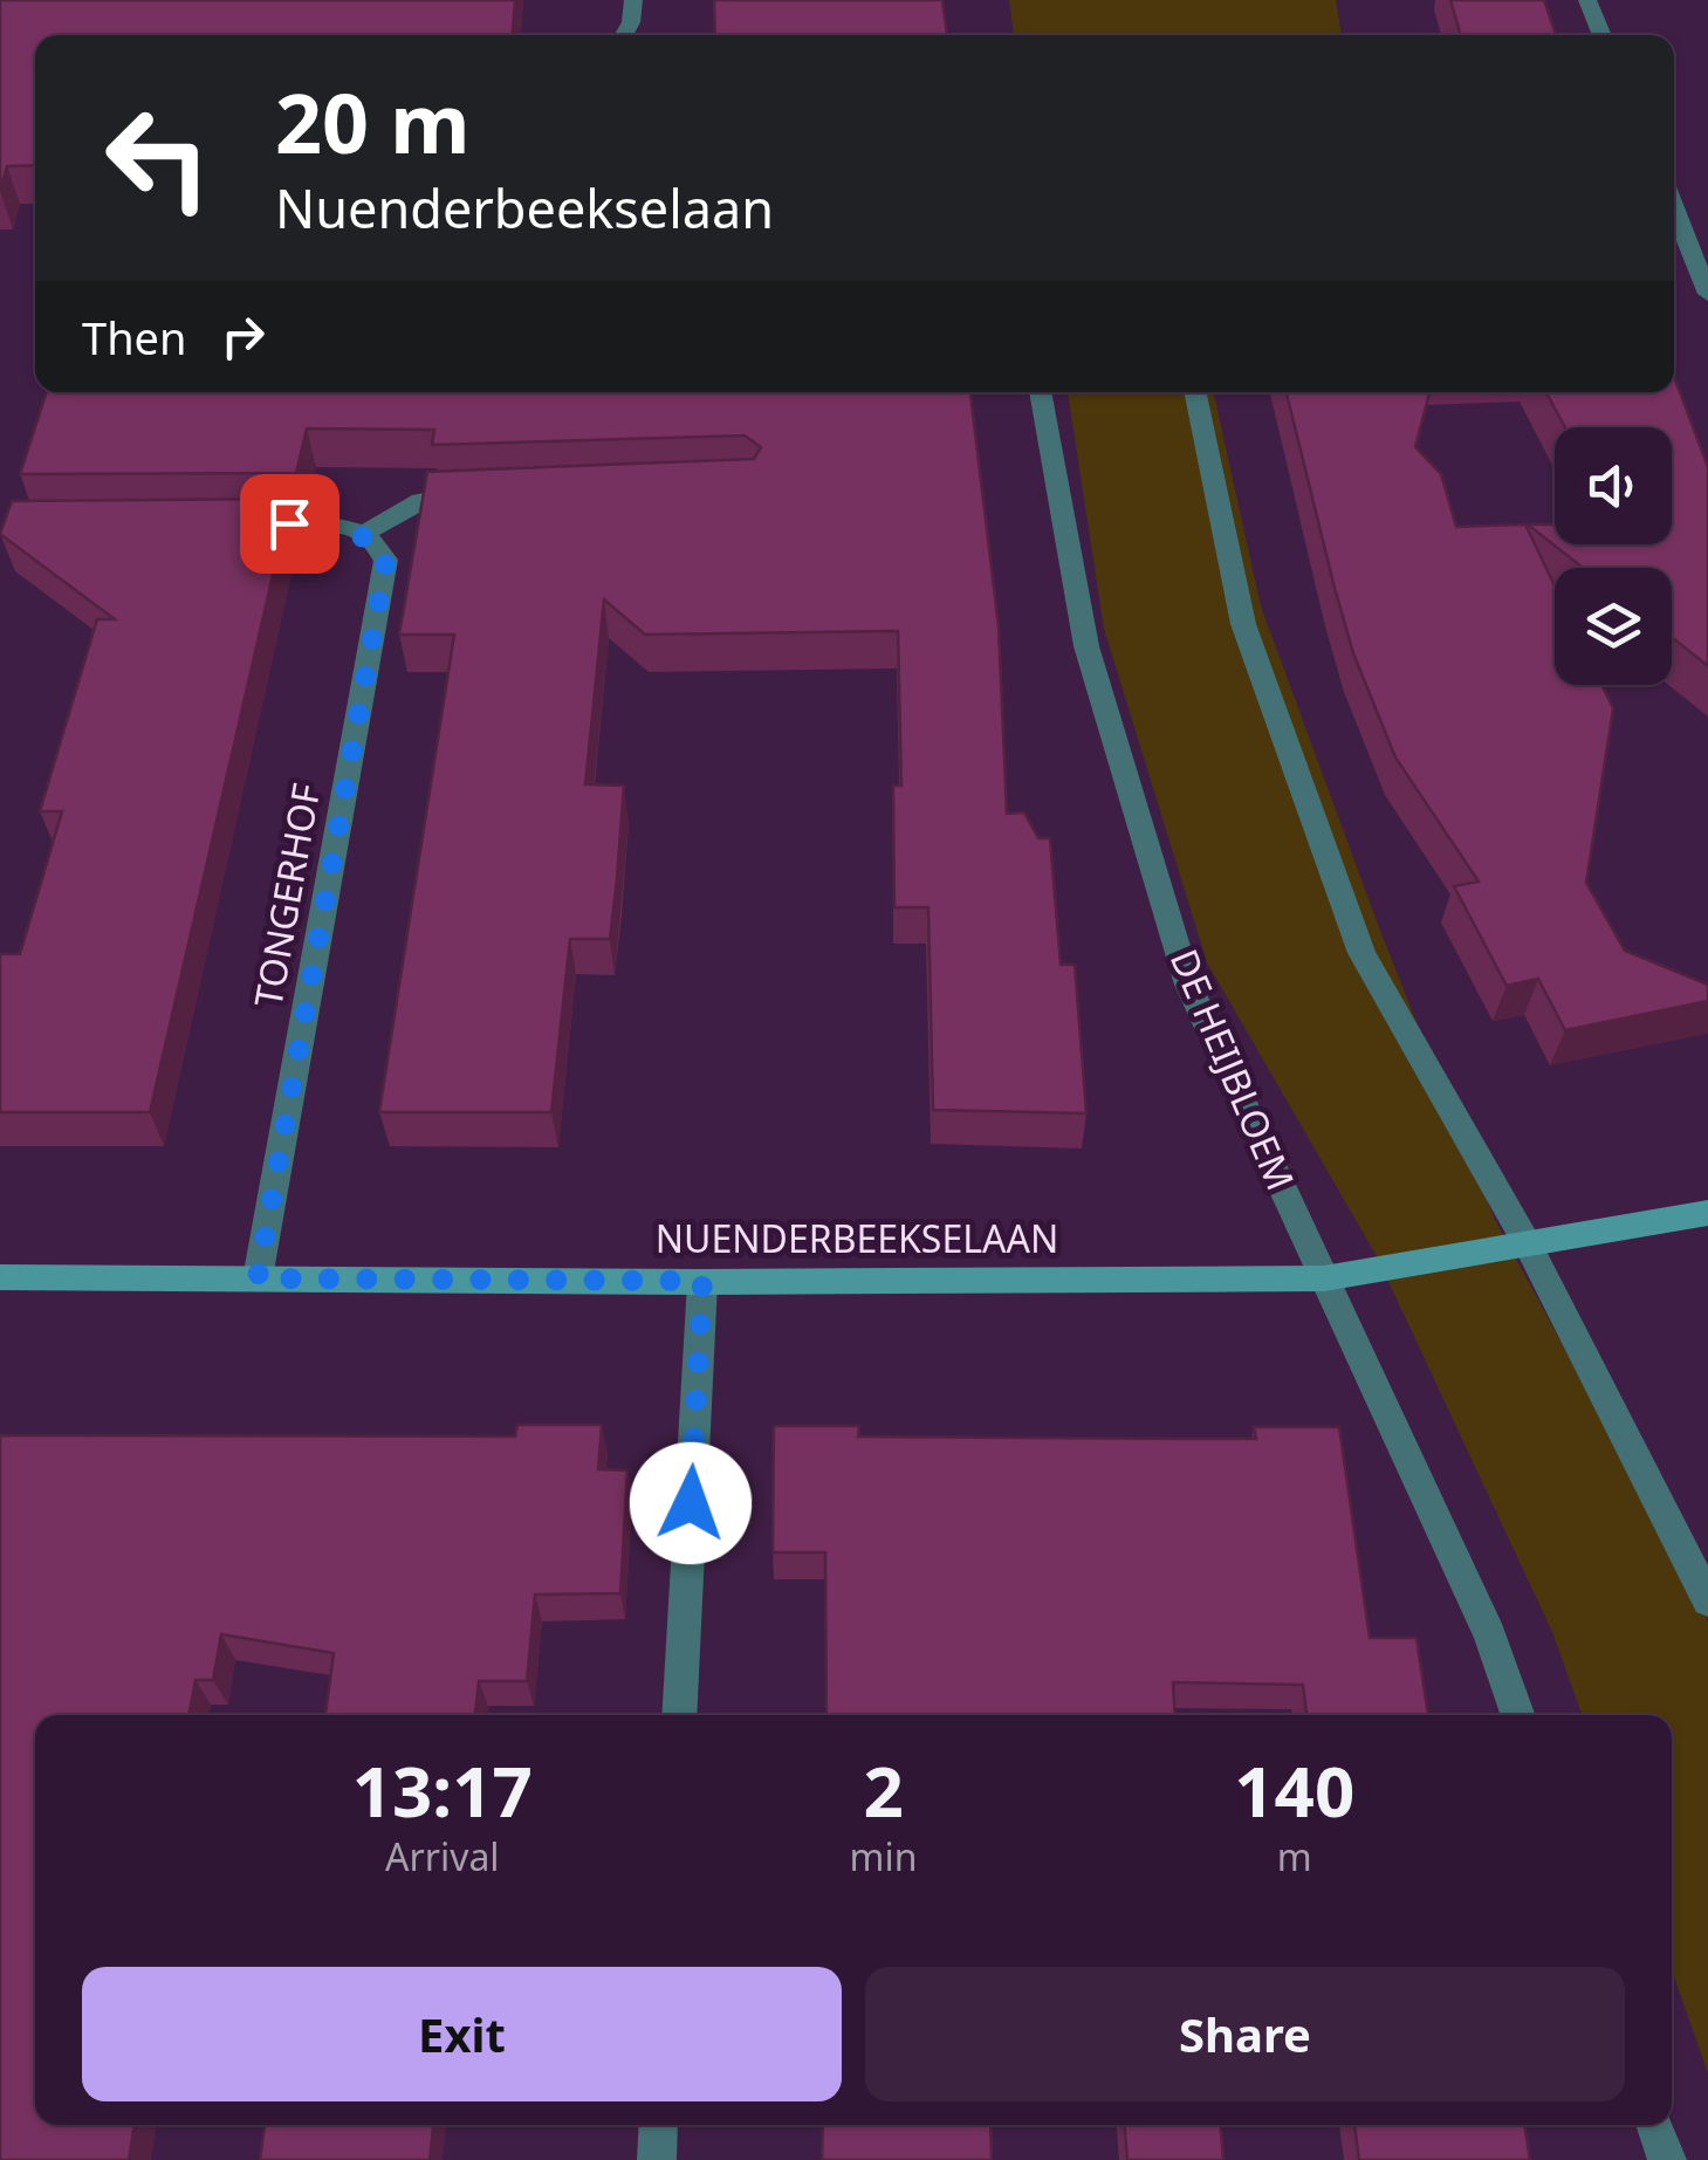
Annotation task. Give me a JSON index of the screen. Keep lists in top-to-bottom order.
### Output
{
  "streets": {
    "street": ["TONGERHOF", "DE HEIJBLOEM", "NUENDERBEEKSELAAN"]
  },
  "crossings": [
    ["TONGERHOF", "NUENDERBEEKSELAAN"],
    ["DE HEIJBLOEM", "NUENDERBEEKSELAAN"]
  ],
  "page": {
    "turn": ["20 m", "Nuenderbeekselaan"],
    "then": "Then",
    "eta": [
      "13:17",
      "Arrival",
      "2",
      "min",
      "140",
      "m"
    ],
    "buttons": ["Exit", "Share"]
  }
}
